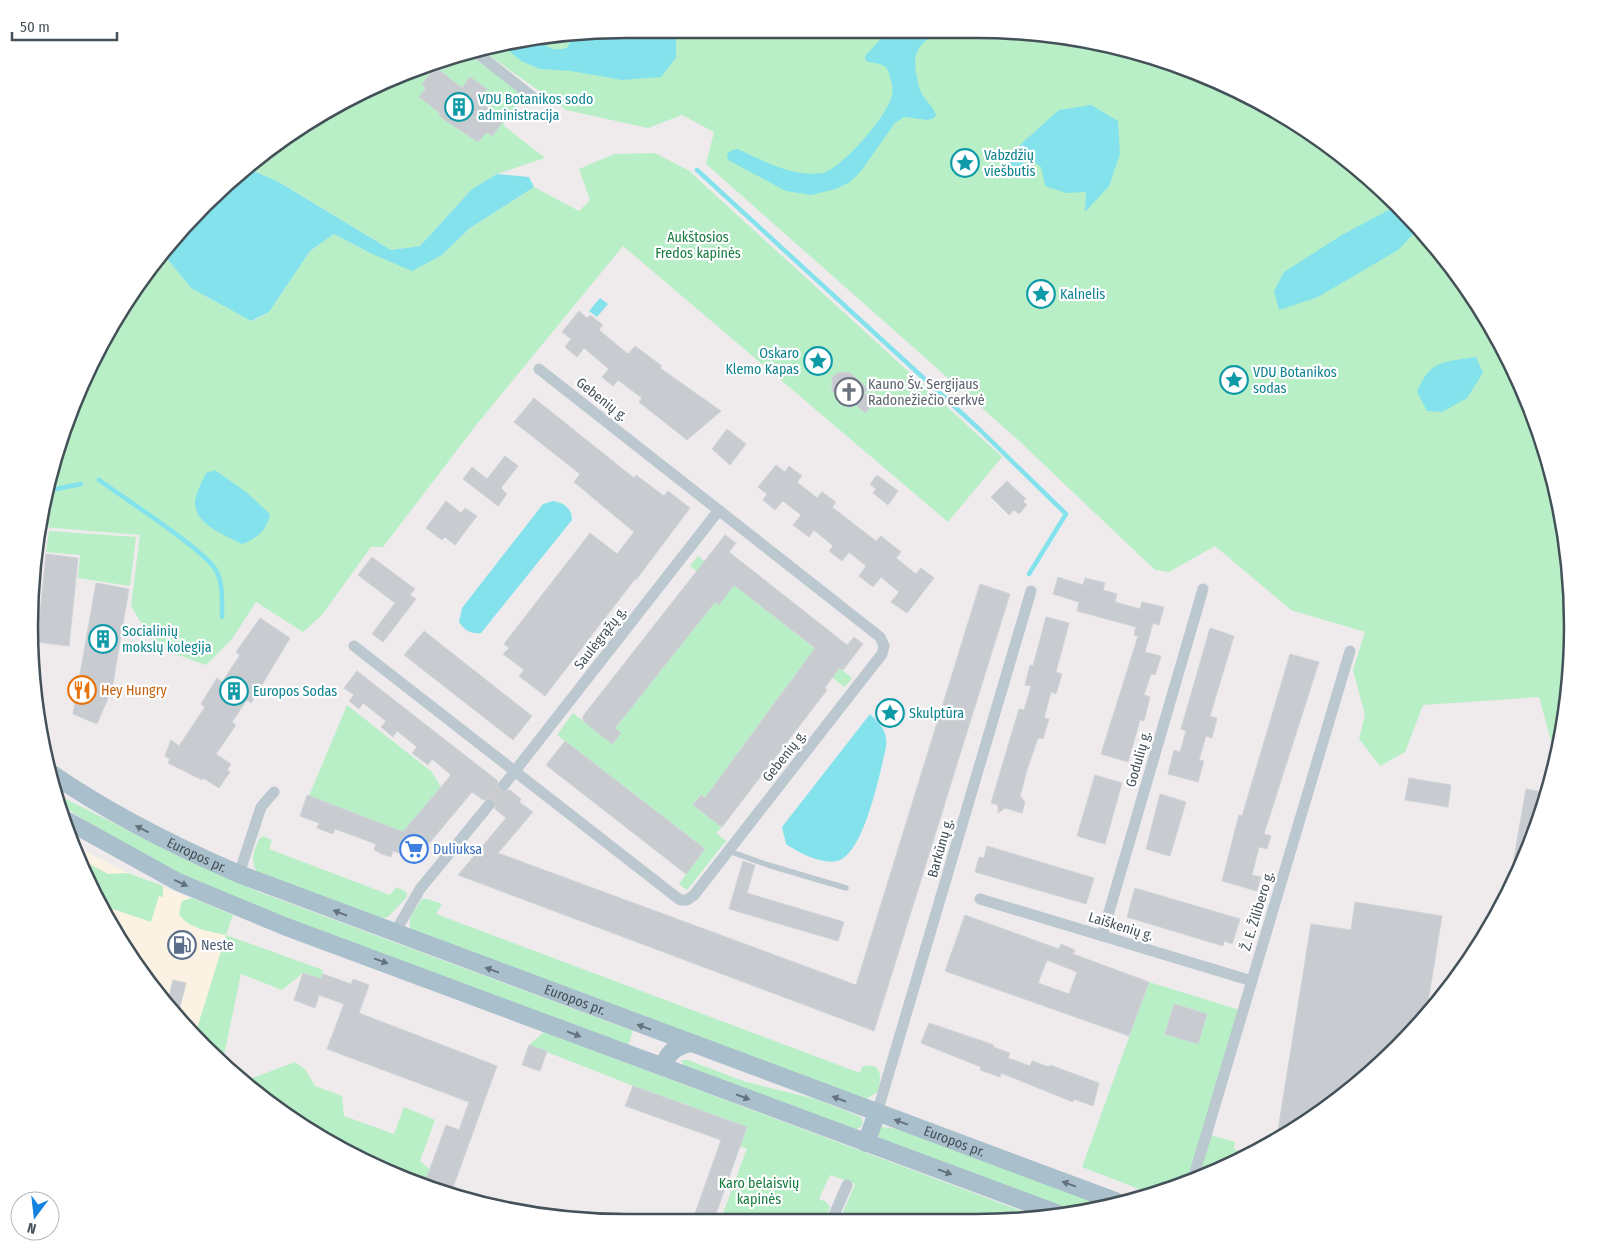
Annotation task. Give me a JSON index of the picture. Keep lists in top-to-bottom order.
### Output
{
  "streets": {
    "main road": ["Europos pr."],
    "street": [
      "Gebenių g.",
      "Saulėgrąžų g.",
      "Godulių g.",
      "Barkūnų g.",
      "Ž. E. Žilibero g.",
      "Laiškenių g."
    ]
  },
  "crossings": [
    ["Gebenių g.", "Saulėgrąžų g."],
    ["Godulių g.", "Laiškenių g."],
    ["Barkūnų g.", "Europos pr."],
    ["Ž. E. Žilibero g.", "Laiškenių g."]
  ],
  "parks": ["Aukštosios Fredos kapinės", "Karo belaisvių kapinės"],
  "places": {
    "building": ["VDU Botanikos sodo administracija", "Socialinių mokslų kolegija", "Europos Sodas"],
    "place": [
      "Vabzdžių viešbutis",
      "Kalnelis",
      "Oskaro Klemo Kapas",
      "VDU Botanikos sodas",
      "Skulptūra"
    ],
    "church": ["Kauno Šv. Sergijaus Radonežiečio cerkvė"],
    "restaurant": ["Hey Hungry"],
    "supermarket": ["Duliuksa"],
    "fuel station": ["Neste"]
  },
  "scale_bar": "50 m",
  "north": "bottom"
}
